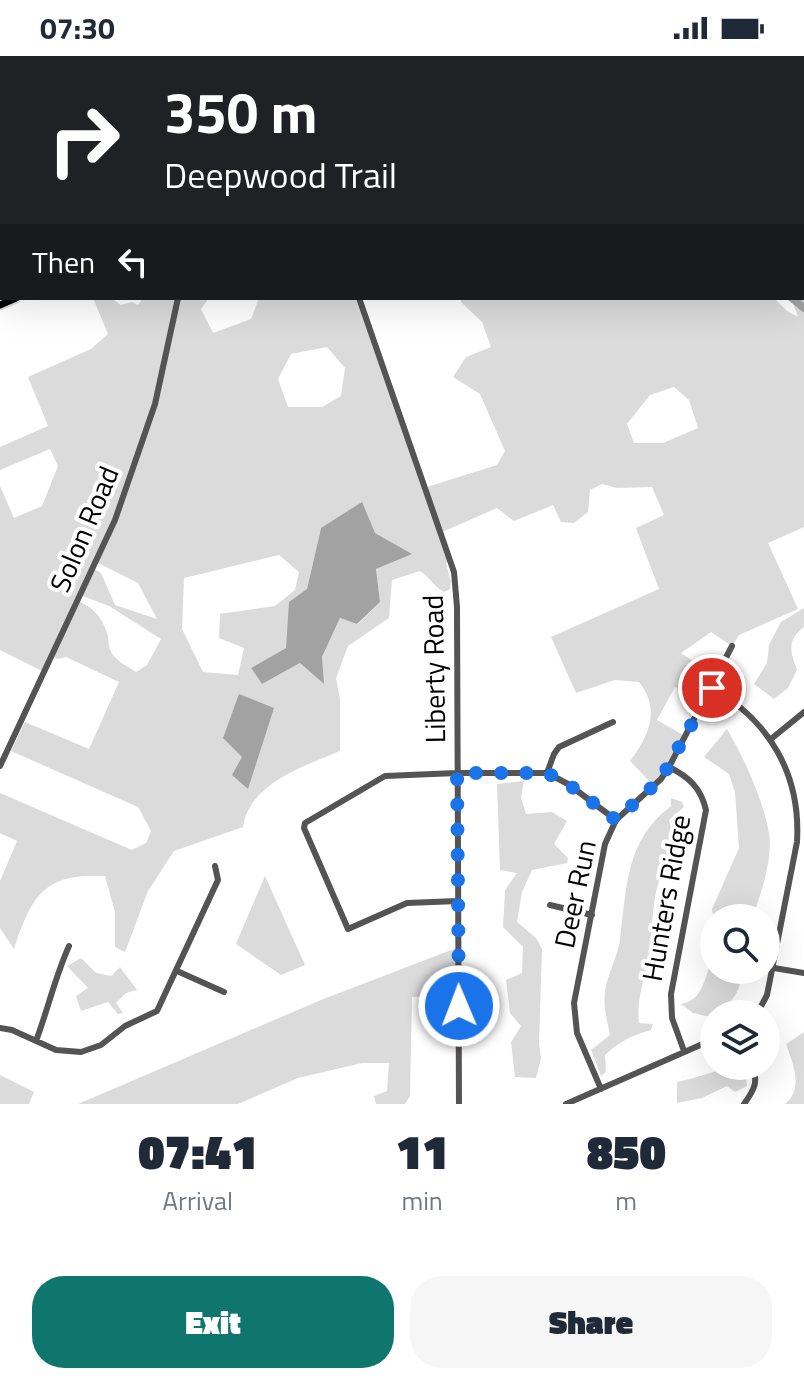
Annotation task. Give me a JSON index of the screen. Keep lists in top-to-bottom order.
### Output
{
  "streets": {
    "street": [
      "Solon Road",
      "Liberty Road",
      "Deer Run",
      "Hunters Ridge"
    ]
  },
  "crossings": [
    ["Deer Run", "Hunters Ridge"]
  ],
  "page": {
    "status": "07:30",
    "turn": ["350 m", "Deepwood Trail"],
    "then": "Then",
    "eta": [
      "07:41",
      "Arrival",
      "11",
      "min",
      "850",
      "m"
    ],
    "buttons": ["Exit", "Share"]
  }
}
